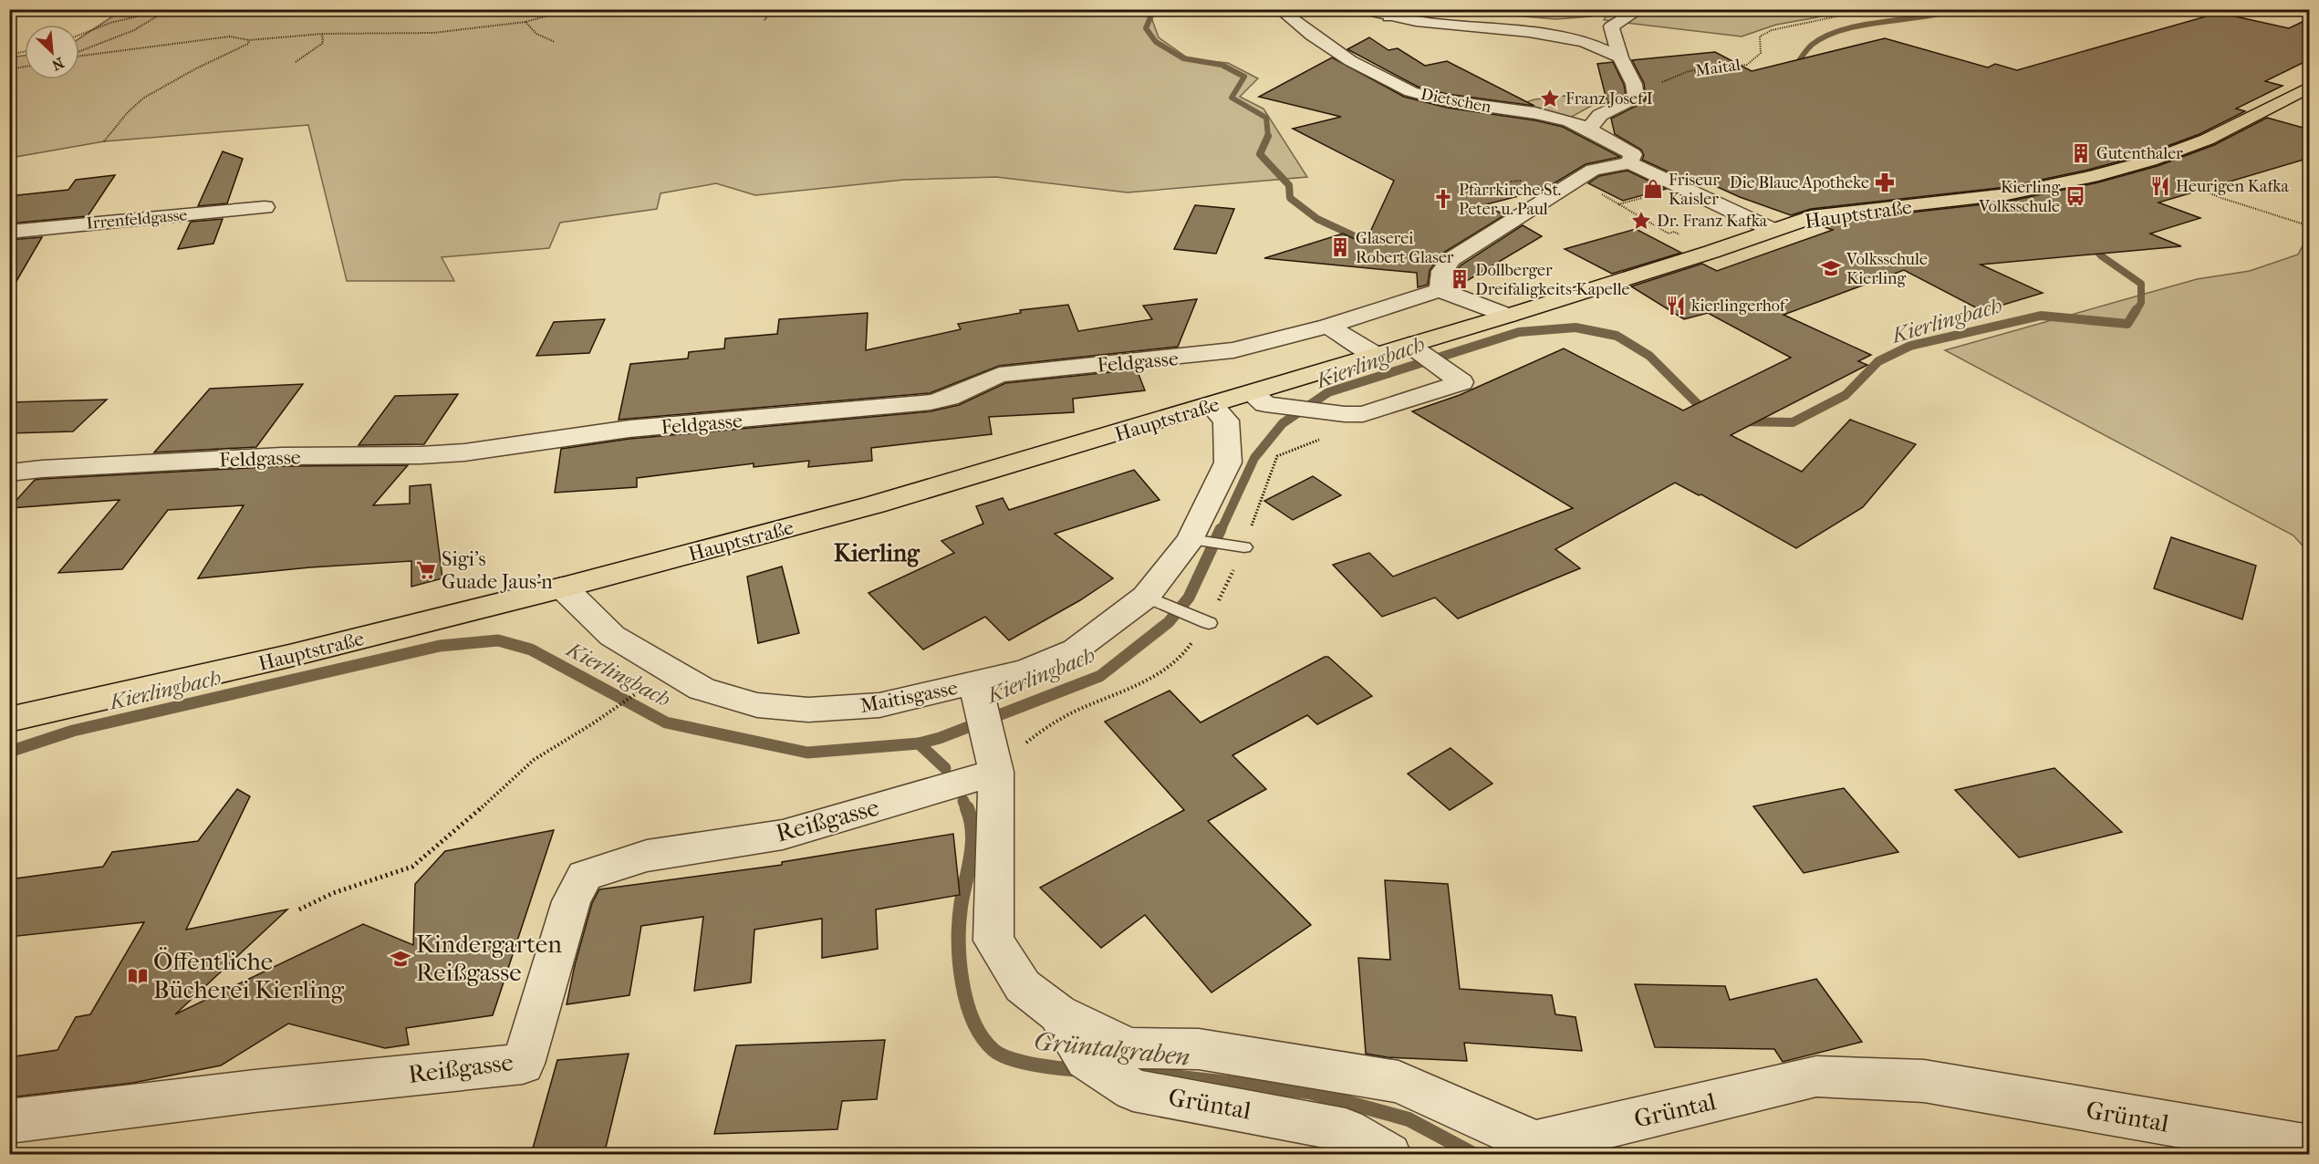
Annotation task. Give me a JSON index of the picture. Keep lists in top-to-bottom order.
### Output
{
  "streets": {
    "main road": ["Hauptstraße"],
    "street": [
      "Dietschen",
      "Irrenfeldgasse",
      "Feldgasse",
      "Maitisgasse",
      "Reißgasse",
      "Grüntal"
    ],
    "path": ["Maital"]
  },
  "crossings": [
    ["Hauptstraße", "Maitisgasse"],
    ["Maitisgasse", "Grüntal"],
    ["Reißgasse", "Grüntal"]
  ],
  "districts": ["Kierling"],
  "water": ["Kierlingbach", "Grüntalgraben"],
  "places": {
    "place": ["Franz Josef I", "Dr. Franz Kafka"],
    "building": ["Gutenthaler", "Glaserei Robert Glaser", "Dollberger Dreifaligkeits-Kapelle"],
    "pharmacy": ["Die Blaue Apotheke"],
    "restaurant": ["Heurigen Kafka", "kierlingerhof"],
    "shop": ["Friseur Kaisler"],
    "bus stop": ["Kierling Volksschule"],
    "church": ["Pfarrkirche St. Peter u. Paul"],
    "school or university": ["Volksschule Kierling", "Kindergarten Reißgasse"],
    "supermarket": ["Sigi's Guade Jaus'n"],
    "library": ["Öffentliche Bücherei Kierling"]
  },
  "north": "bottom right"
}
